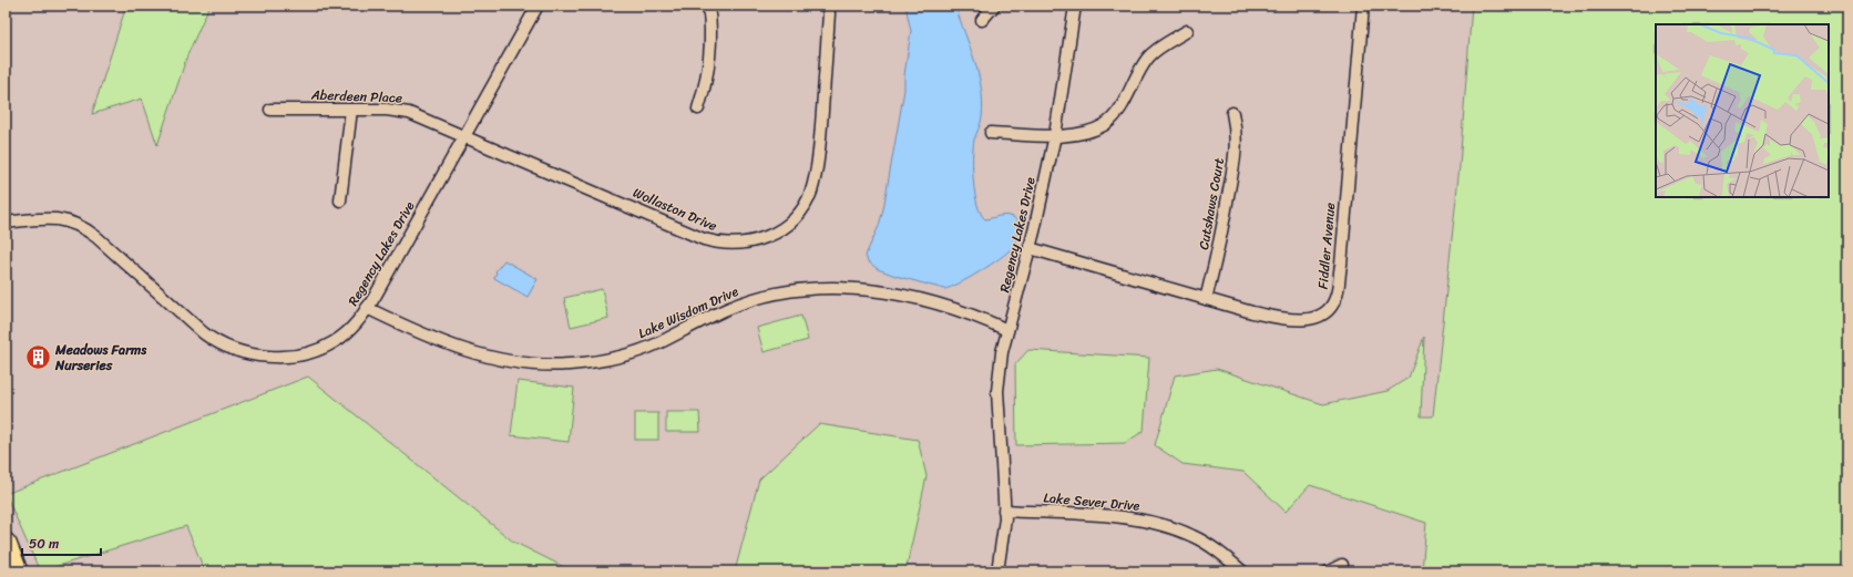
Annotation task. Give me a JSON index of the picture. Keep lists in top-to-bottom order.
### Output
{
  "streets": {
    "street": [
      "Aberdeen Place",
      "Cutshaws Court",
      "Wollaston Drive",
      "Regency Lakes Drive",
      "Fiddler Avenue",
      "Lake Wisdom Drive",
      "Lake Sever Drive"
    ]
  },
  "crossings": [
    ["Aberdeen Place", "Wollaston Drive"],
    ["Aberdeen Place", "Regency Lakes Drive"],
    ["Cutshaws Court", "Fiddler Avenue"],
    ["Wollaston Drive", "Regency Lakes Drive"],
    ["Regency Lakes Drive", "Fiddler Avenue"],
    ["Regency Lakes Drive", "Lake Wisdom Drive"]
  ],
  "places": {
    "building": ["Meadows Farms Nurseries"]
  },
  "scale_bar": "50 m"
}
